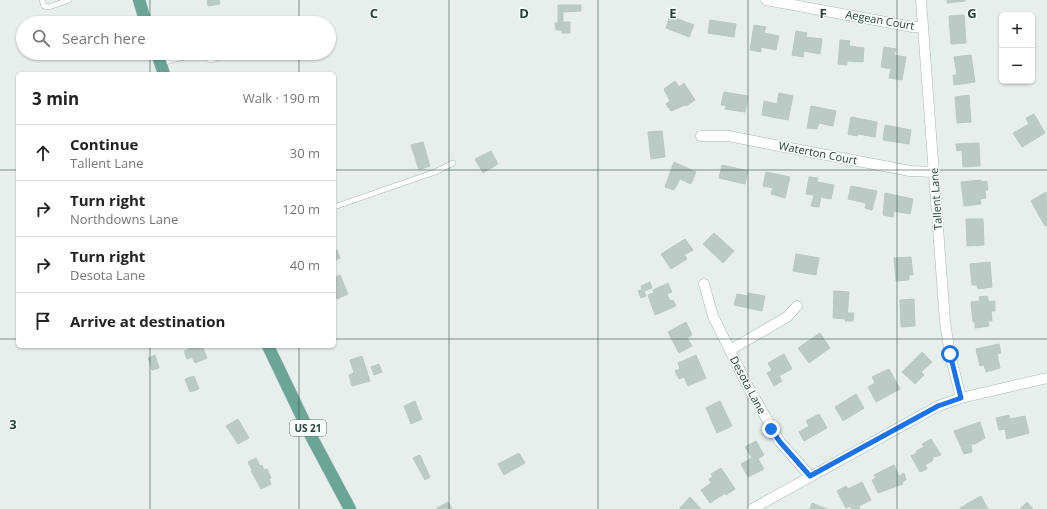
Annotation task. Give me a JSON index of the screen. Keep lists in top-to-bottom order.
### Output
{
  "streets": {
    "main road": ["US 21"],
    "street": [
      "Aegean Court",
      "Waterton Court",
      "Tallent Lane",
      "Desota Lane"
    ]
  },
  "crossings": [
    ["Aegean Court", "Tallent Lane"],
    ["Waterton Court", "Tallent Lane"]
  ],
  "page": {
    "map_buttons": ["+", "−"],
    "search": "Search here",
    "heading": ["3 min", "Walk · 190 m"],
    "list": [
      ["Continue", "Tallent Lane", "30 m"],
      ["Turn right", "Northdowns Lane", "120 m"],
      ["Turn right", "Desota Lane", "40 m"],
      "Arrive at destination"
    ]
  },
  "grid": {
    "columns": [
      "C",
      "D",
      "E",
      "F",
      "G"
    ],
    "rows": ["3"]
  }
}
